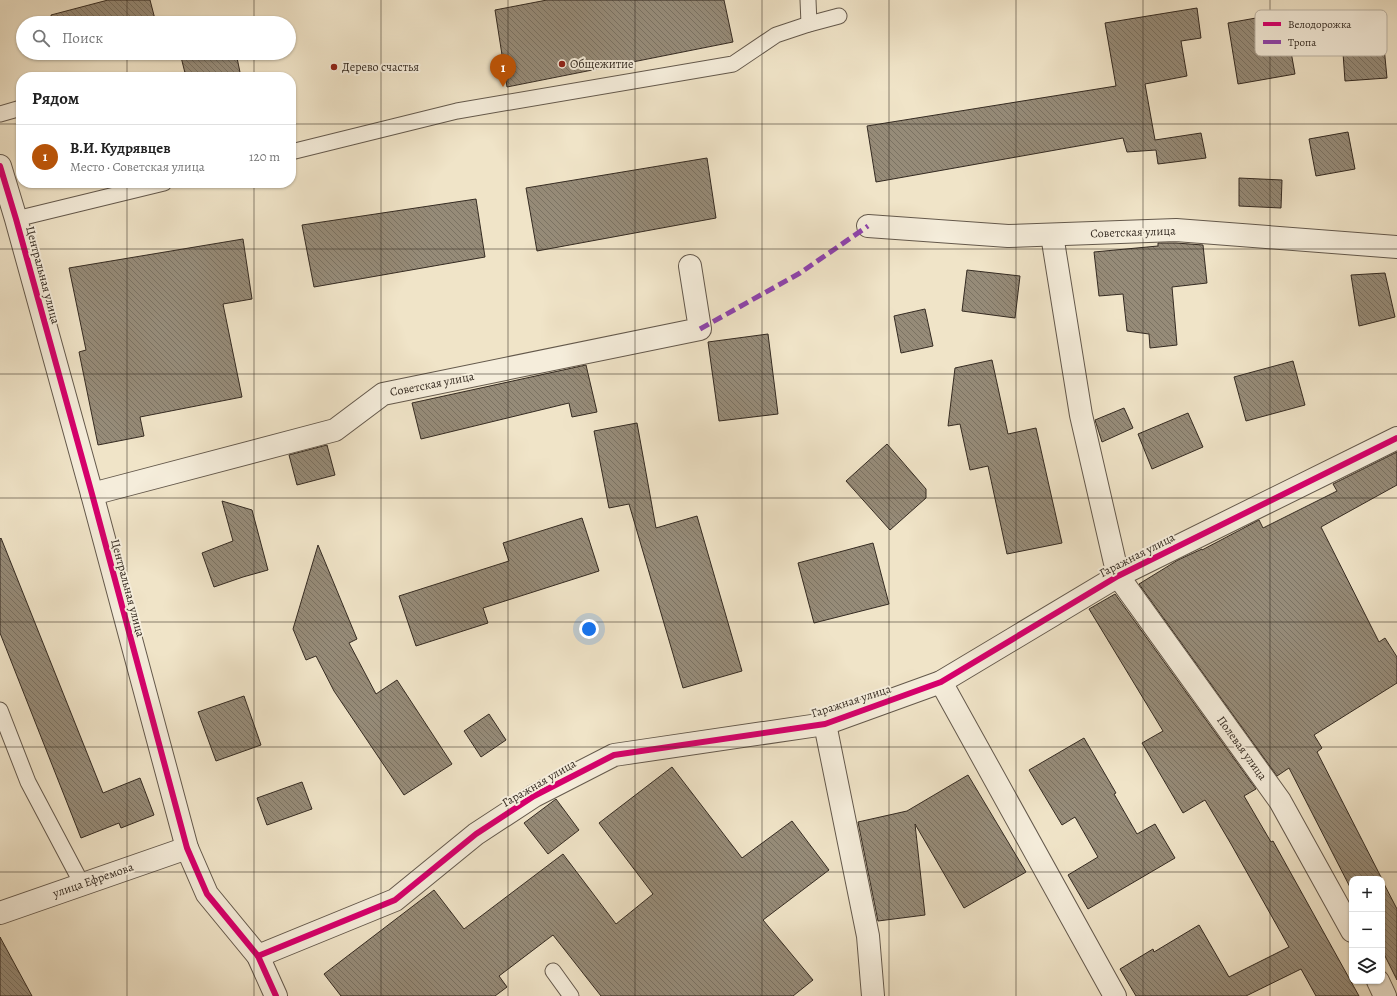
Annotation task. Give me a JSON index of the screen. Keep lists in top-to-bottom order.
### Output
{
  "streets": {
    "street": [
      "Советская улица",
      "Центральная улица",
      "Гаражная улица",
      "Полевая улица",
      "улица Ефремова"
    ]
  },
  "crossings": [
    ["Советская улица", "Центральная улица"],
    ["Центральная улица", "Гаражная улица"],
    ["Центральная улица", "улица Ефремова"],
    ["Гаражная улица", "Полевая улица"]
  ],
  "places": ["Общежитие", "Дерево счастья"],
  "legend": ["Велодорожка", "Тропа"],
  "page": {
    "search": "Поиск",
    "pins": "1",
    "heading": "Рядом",
    "list": [
      {
        "mark": "1",
        "name": "В.И. Кудрявцев",
        "note": "Место · Советская улица",
        "value": "120 m"
      }
    ],
    "map_buttons": ["+", "−"]
  }
}
